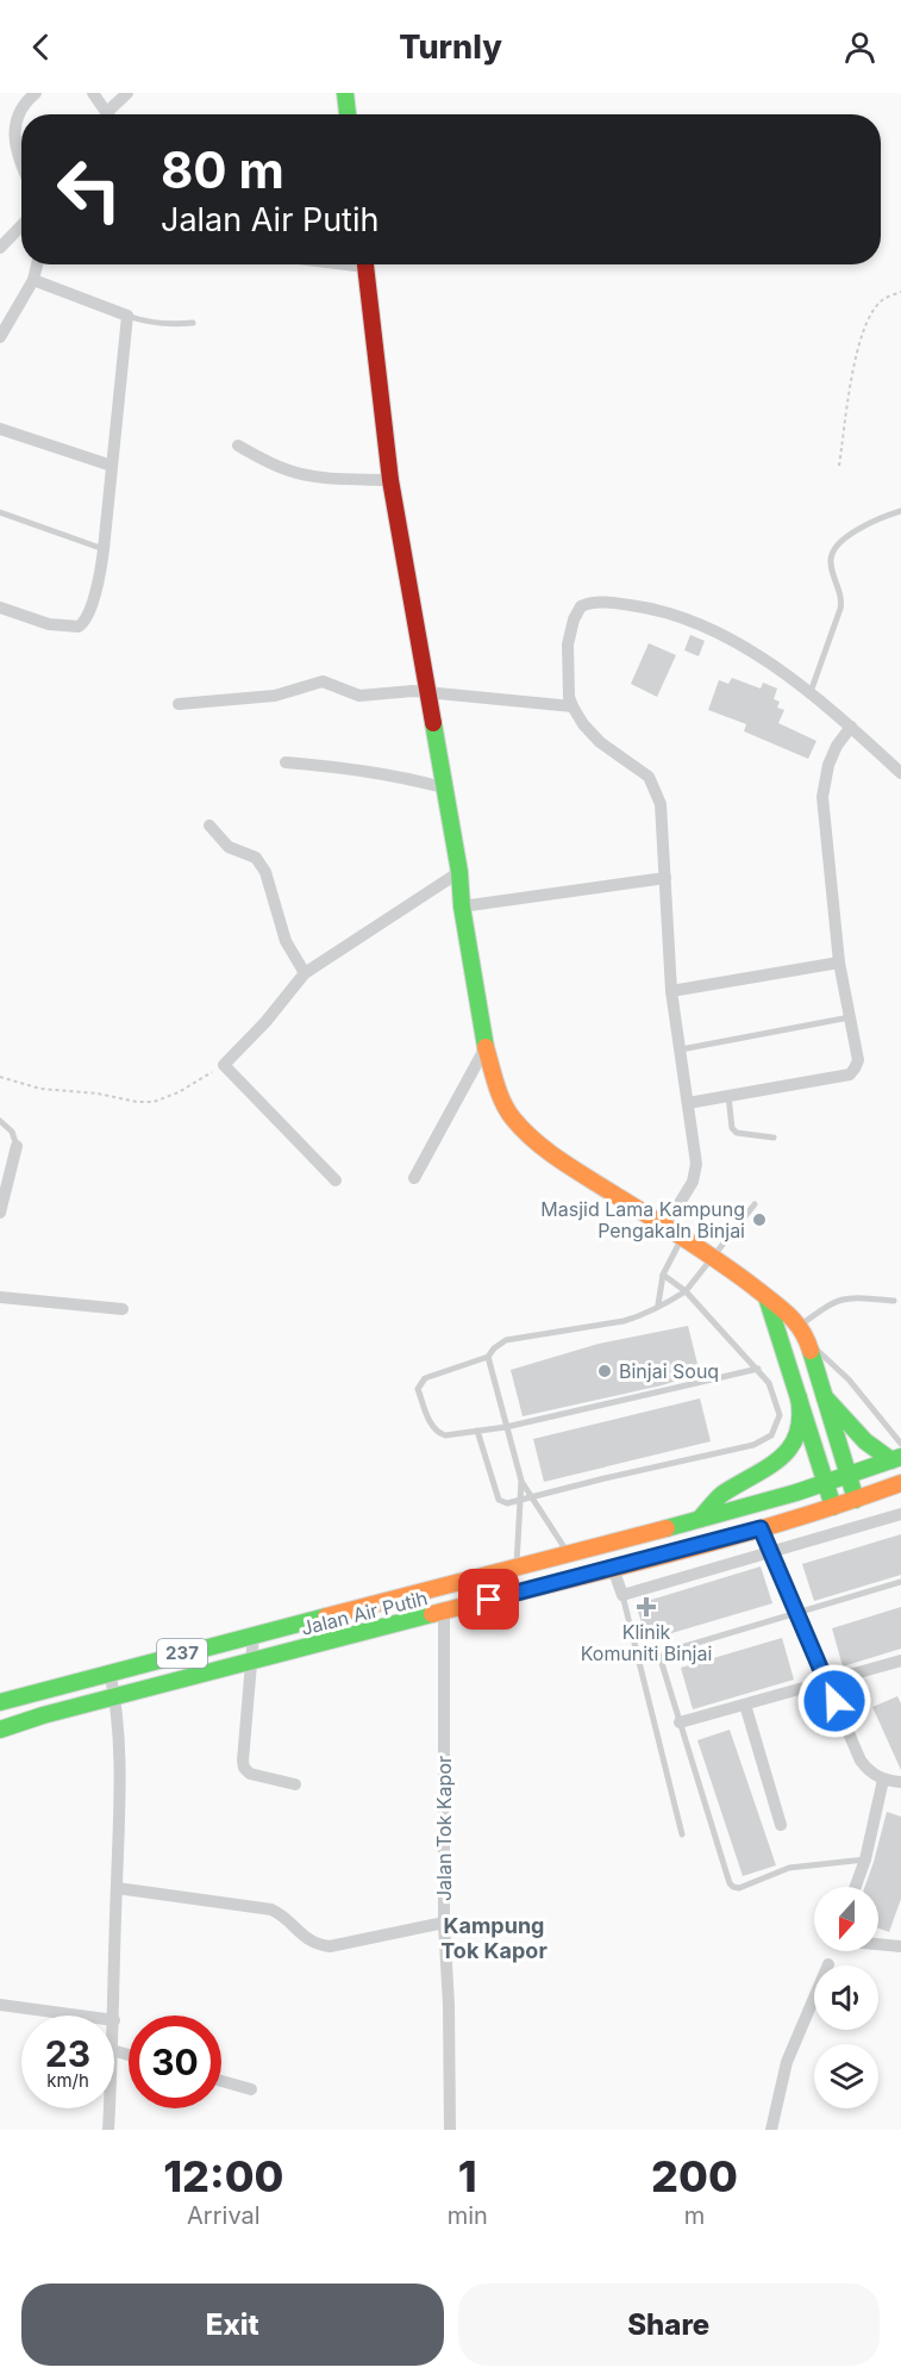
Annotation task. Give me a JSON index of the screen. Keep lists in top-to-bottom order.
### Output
{
  "streets": {
    "main road": ["Jalan Air Putih", "237"],
    "street": ["Jalan Tok Kapor"]
  },
  "crossings": [
    ["Jalan Air Putih", "Jalan Tok Kapor"]
  ],
  "districts": ["Kampung Tok Kapor"],
  "places": {
    "other": ["Masjid Lama Kampung Pengakaln Binjai", "Binjai Souq"],
    "health": ["Klinik Komuniti Binjai"]
  },
  "north": "bottom",
  "page": {
    "header": "Turnly",
    "turn": ["80 m", "Jalan Air Putih"],
    "speed": "23 km/h",
    "limit": "30",
    "eta": [
      "12:00",
      "Arrival",
      "1",
      "min",
      "200",
      "m"
    ],
    "buttons": ["Exit", "Share"]
  }
}
